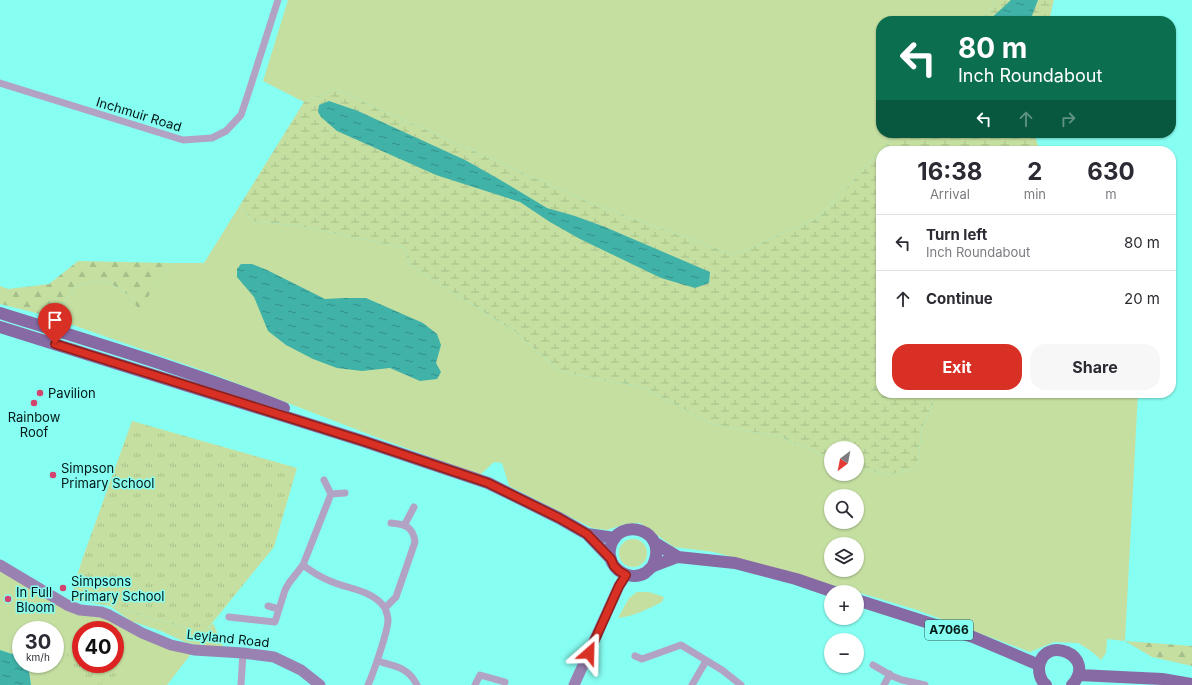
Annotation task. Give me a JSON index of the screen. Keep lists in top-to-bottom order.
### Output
{
  "streets": {
    "main road": ["A7066"],
    "street": ["Inchmuir Road", "Leyland Road"]
  },
  "places": [
    "Pavilion",
    "Rainbow Roof",
    "Simpson Primary School",
    "Simpsons Primary School",
    "In Full Bloom"
  ],
  "north": "bottom left",
  "page": {
    "turn": ["80 m", "Inch Roundabout"],
    "eta": [
      "16:38",
      "Arrival",
      "2",
      "min",
      "630",
      "m"
    ],
    "list": [
      {
        "name": "Turn left",
        "note": "Inch Roundabout",
        "value": "80 m"
      },
      {
        "name": "Continue",
        "value": "20 m"
      }
    ],
    "buttons": ["Exit", "Share"],
    "map_buttons": ["+", "−"],
    "speed": "30 km/h",
    "limit": "40"
  }
}
